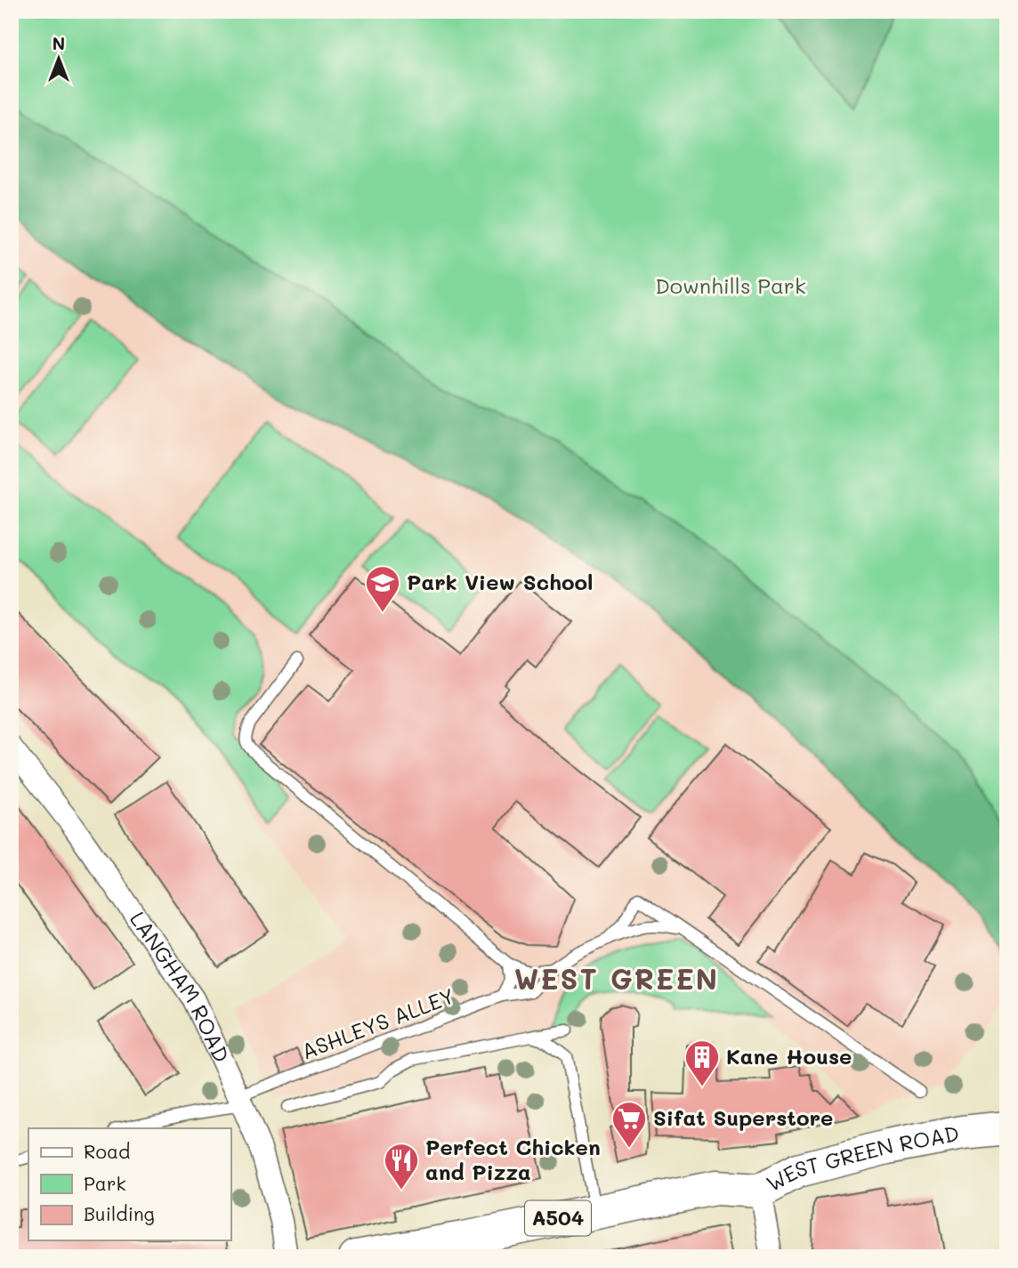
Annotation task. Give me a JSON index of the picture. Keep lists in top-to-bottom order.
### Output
{
  "streets": {
    "main road": ["WEST GREEN ROAD", "A504"],
    "street": ["LANGHAM ROAD"],
    "lane": ["ASHLEYS ALLEY"]
  },
  "crossings": [
    ["LANGHAM ROAD", "ASHLEYS ALLEY"]
  ],
  "districts": ["WEST GREEN"],
  "parks": ["Downhills Park"],
  "places": {
    "school or university": ["Park View School"],
    "building": ["Kane House"],
    "supermarket": ["Sifat Superstore"],
    "restaurant": ["Perfect Chicken and Pizza"]
  },
  "legend": ["Road", "Park", "Building"],
  "north": "top"
}
